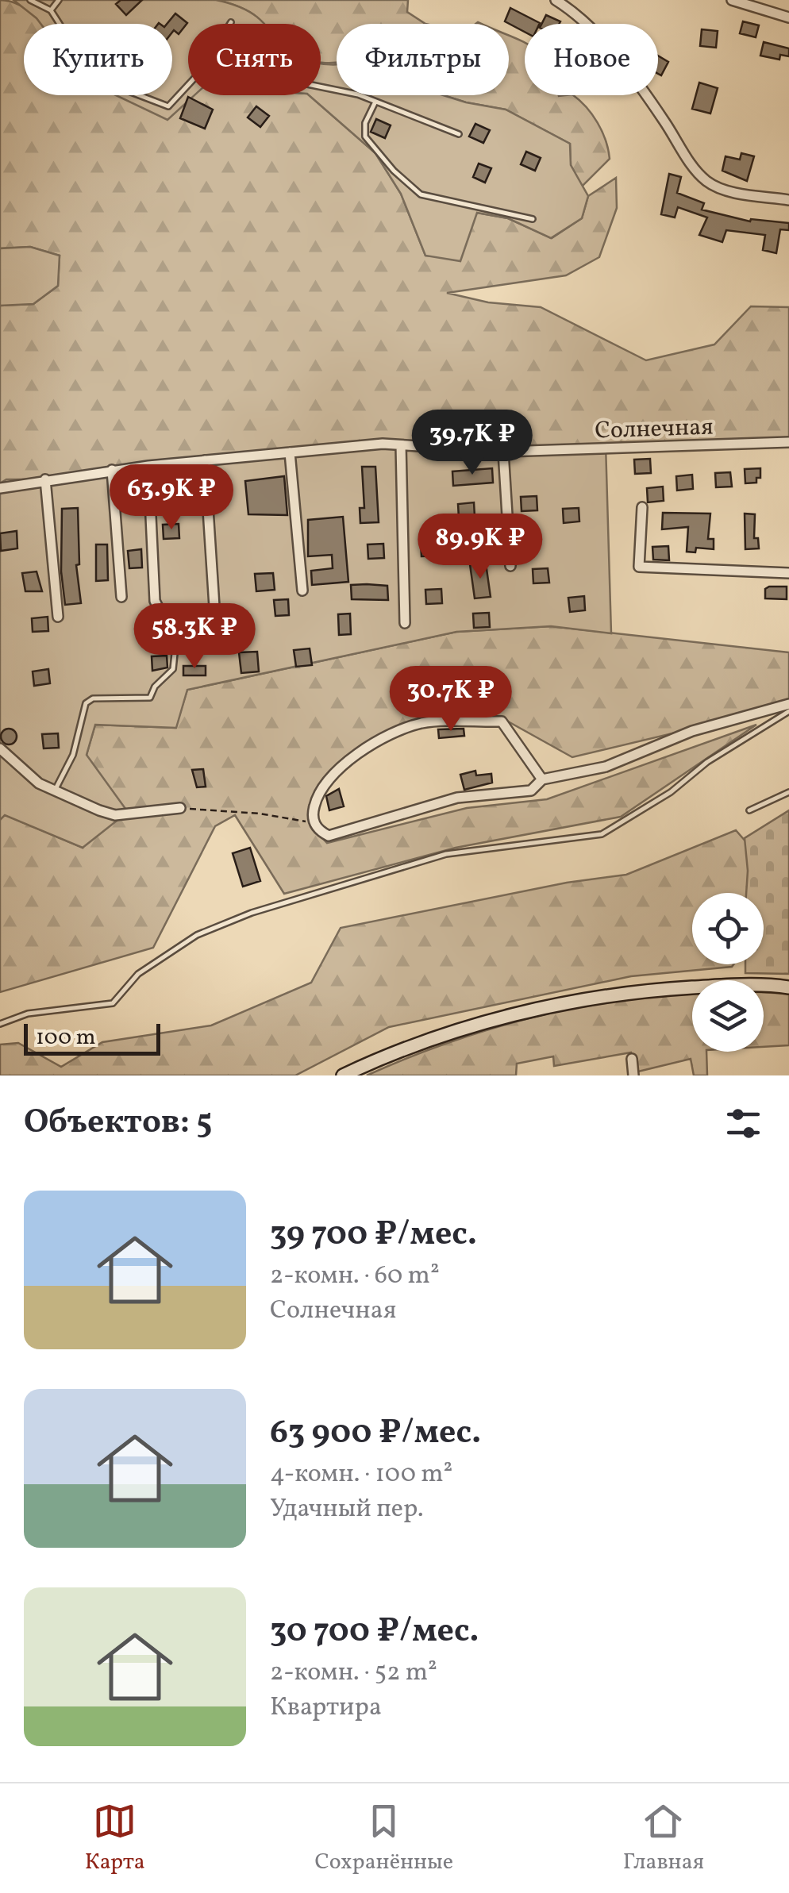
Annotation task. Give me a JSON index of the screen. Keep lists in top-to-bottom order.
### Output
{
  "streets": {
    "street": ["Солнечная"]
  },
  "scale_bar": "100 m",
  "page": {
    "chip": [
      "Купить",
      "Снять",
      "Фильтры",
      "Новое"
    ],
    "price": [
      "39.7K ₽",
      "63.9K ₽",
      "89.9K ₽",
      "58.3K ₽",
      "30.7K ₽"
    ],
    "scale": "100 m",
    "heading": "Объектов: 5",
    "list": [
      {
        "name": "39 700 ₽/мес.",
        "note": "2-комн. · 60 m² · Солнечная"
      },
      {
        "name": "63 900 ₽/мес.",
        "note": "4-комн. · 100 m² · Удачный пер."
      },
      {
        "name": "30 700 ₽/мес.",
        "note": "2-комн. · 52 m² · Квартира"
      }
    ],
    "tabs": ["Карта", "Сохранённые", "Главная"]
  }
}
